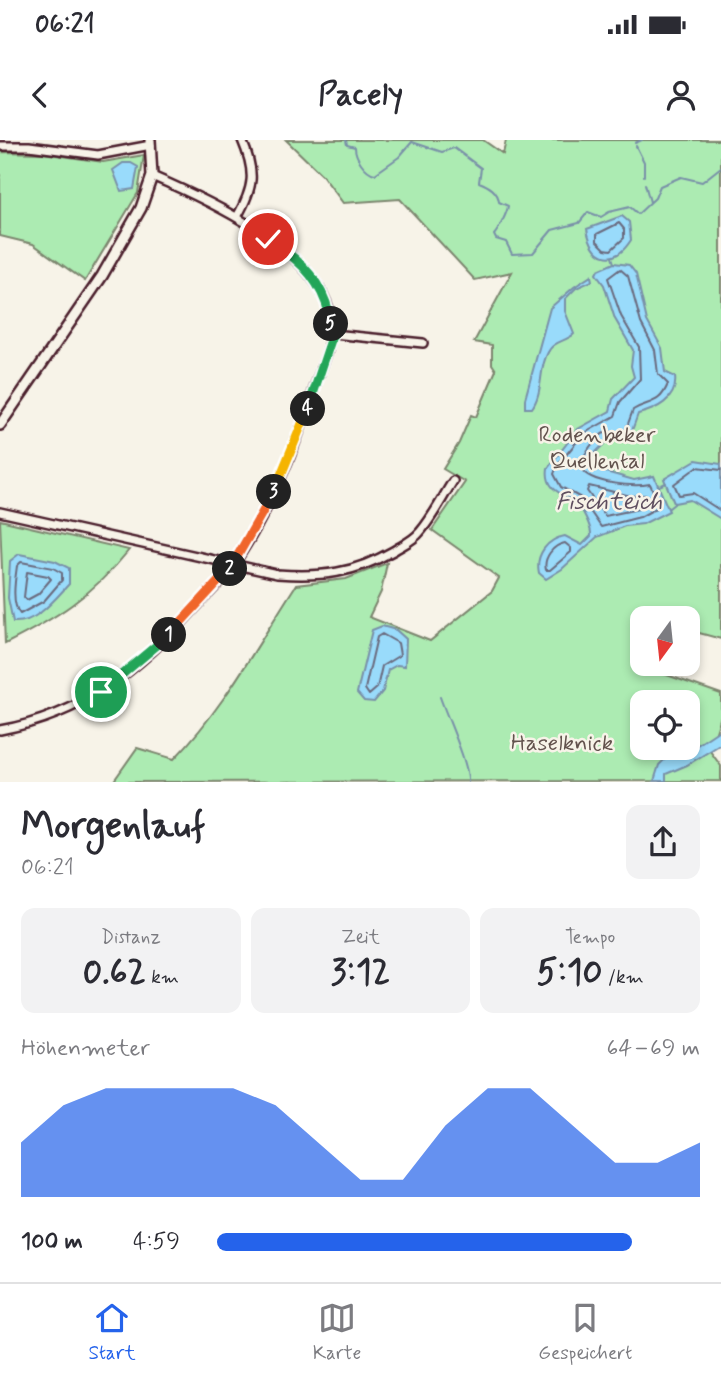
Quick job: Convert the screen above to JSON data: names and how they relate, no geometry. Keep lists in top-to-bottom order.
{
  "water": ["Fischteich"],
  "parks": ["Rodenbeker Quellental", "Haselknick"],
  "north": "bottom",
  "page": {
    "status": "06:21",
    "header": "Pacely",
    "pins": [
      "5",
      "4",
      "3",
      "2",
      "1"
    ],
    "heading": ["Morgenlauf", "06:21"],
    "stats": [
      ["Distanz", "0.62 km"],
      ["Zeit", "3:12"],
      ["Tempo", "5:10 /km"]
    ],
    "chart": ["Höhenmeter", "64–69 m"],
    "list": [
      {
        "name": "100 m",
        "note": "4:59"
      }
    ],
    "tabs": ["Start", "Karte", "Gespeichert"]
  }
}
